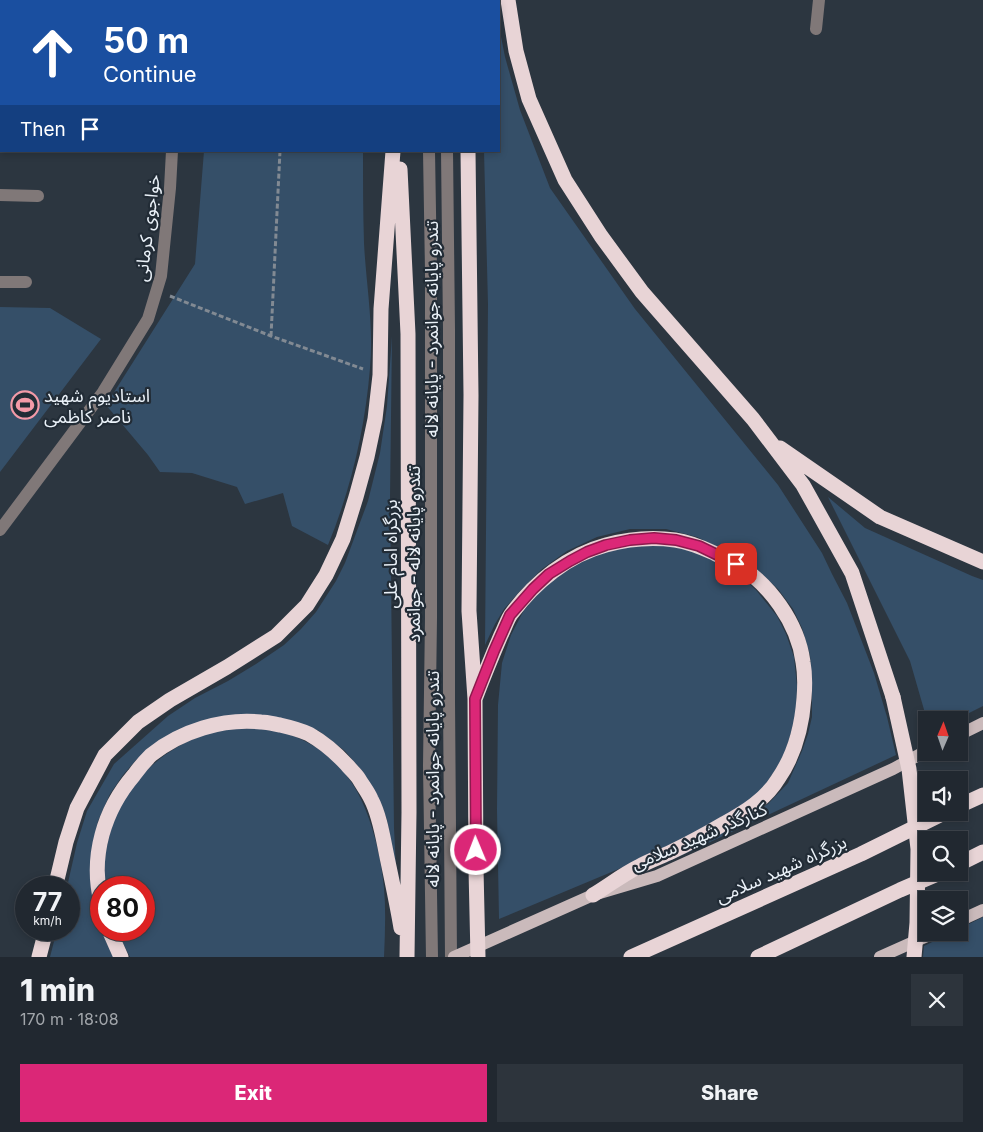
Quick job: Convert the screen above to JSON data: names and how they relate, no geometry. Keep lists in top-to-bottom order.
{
  "streets": {
    "highway": ["بزرگراه امام علی", "بزرگراه شهید سلامی"],
    "main road": ["کنارگذر شهید سلامی"],
    "street": ["خواجوی کرمانی", "تندرو پایانه جوانمرد - پایانه لاله", "تندرو پایانه لاله - جوانمرد"]
  },
  "crossings": [
    ["تندرو پایانه جوانمرد - پایانه لاله", "کنارگذر شهید سلامی"]
  ],
  "places": {
    "sports": ["استادیوم شهید ناصر کاظمی"]
  },
  "north": "top",
  "page": {
    "turn": ["50 m", "Continue"],
    "then": "Then",
    "speed": "77 km/h",
    "limit": "80",
    "heading": ["1 min", "170 m · 18:08"],
    "buttons": ["Exit", "Share"]
  }
}
